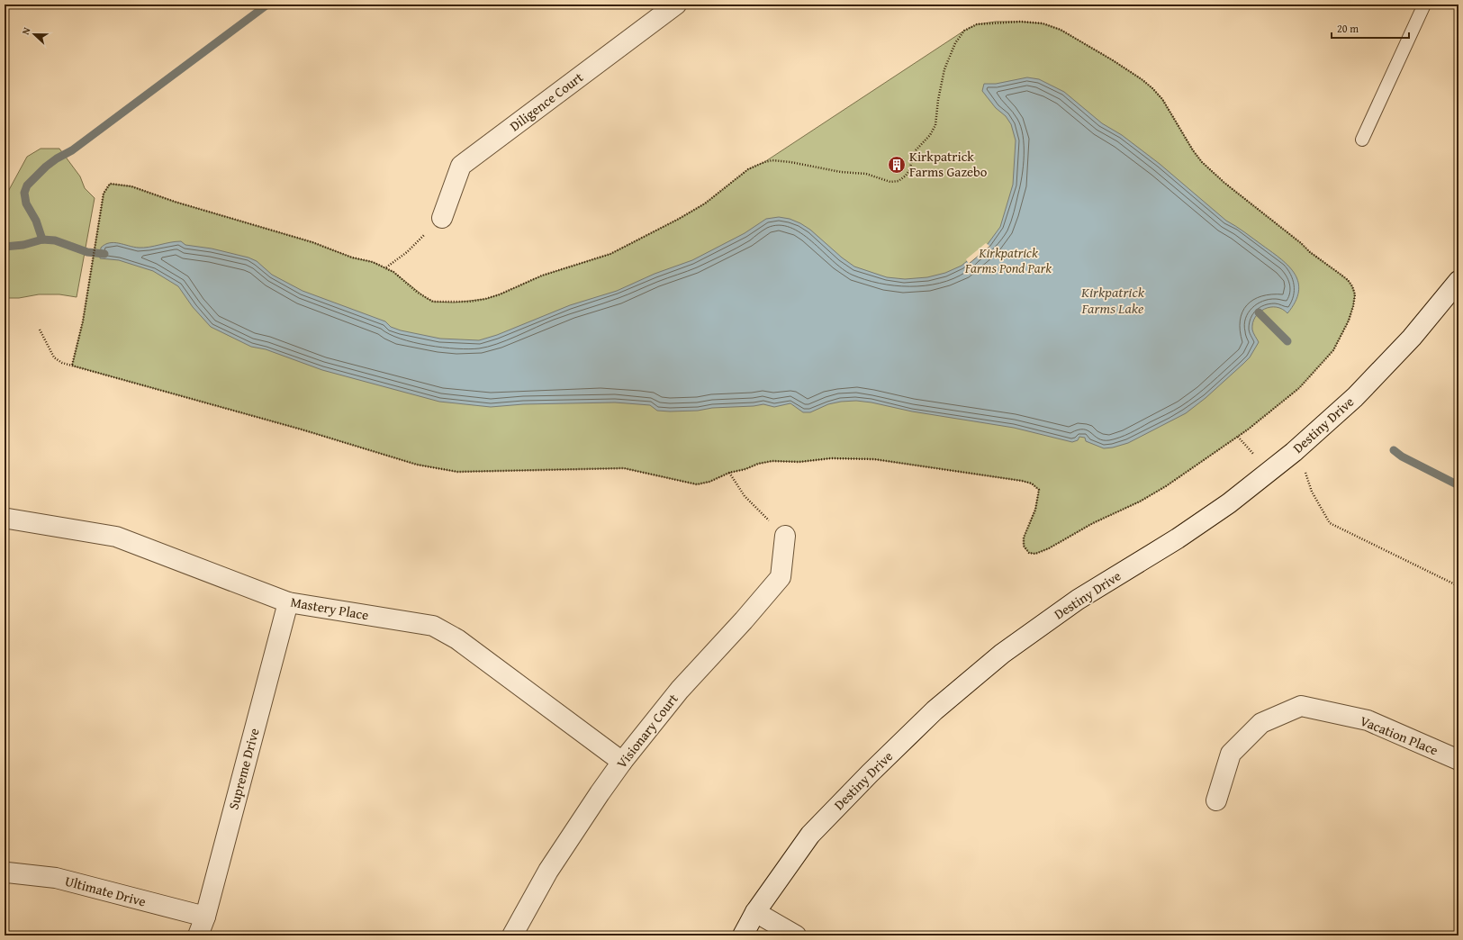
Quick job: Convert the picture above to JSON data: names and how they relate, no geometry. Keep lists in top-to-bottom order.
{
  "streets": {
    "street": [
      "Diligence Court",
      "Destiny Drive",
      "Mastery Place",
      "Visionary Court",
      "Vacation Place",
      "Supreme Drive",
      "Ultimate Drive"
    ]
  },
  "crossings": [
    ["Mastery Place", "Visionary Court"],
    ["Mastery Place", "Supreme Drive"],
    ["Supreme Drive", "Ultimate Drive"]
  ],
  "water": ["Kirkpatrick Farms Lake"],
  "parks": ["Kirkpatrick Farms Pond Park"],
  "places": {
    "building": ["Kirkpatrick Farms Gazebo"]
  },
  "scale_bar": "20 m",
  "north": "left"
}
